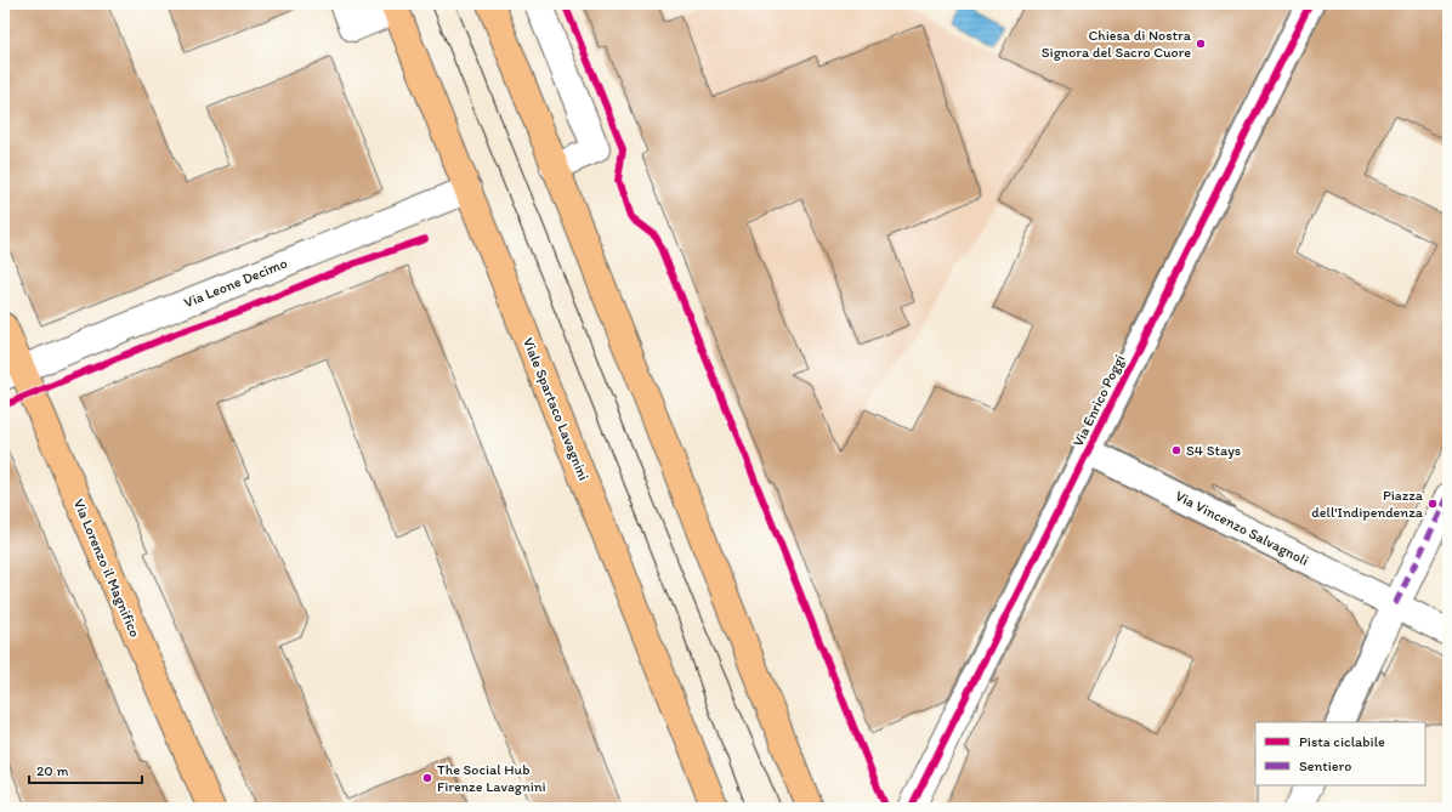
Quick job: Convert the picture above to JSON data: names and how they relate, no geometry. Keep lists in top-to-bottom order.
{
  "streets": {
    "main road": ["Viale Spartaco Lavagnini", "Via Lorenzo il Magnifico"],
    "street": ["Via Leone Decimo", "Via Enrico Poggi", "Via Vincenzo Salvagnoli"]
  },
  "crossings": [
    ["Via Leone Decimo", "Viale Spartaco Lavagnini"],
    ["Via Leone Decimo", "Via Lorenzo il Magnifico"],
    ["Via Enrico Poggi", "Via Vincenzo Salvagnoli"]
  ],
  "places": [
    "Chiesa di Nostra Signora del Sacro Cuore",
    "S4 Stays",
    "Piazza dell'Indipendenza",
    "The Social Hub Firenze Lavagnini"
  ],
  "legend": ["Pista ciclabile", "Sentiero"],
  "scale_bar": "20 m"
}
